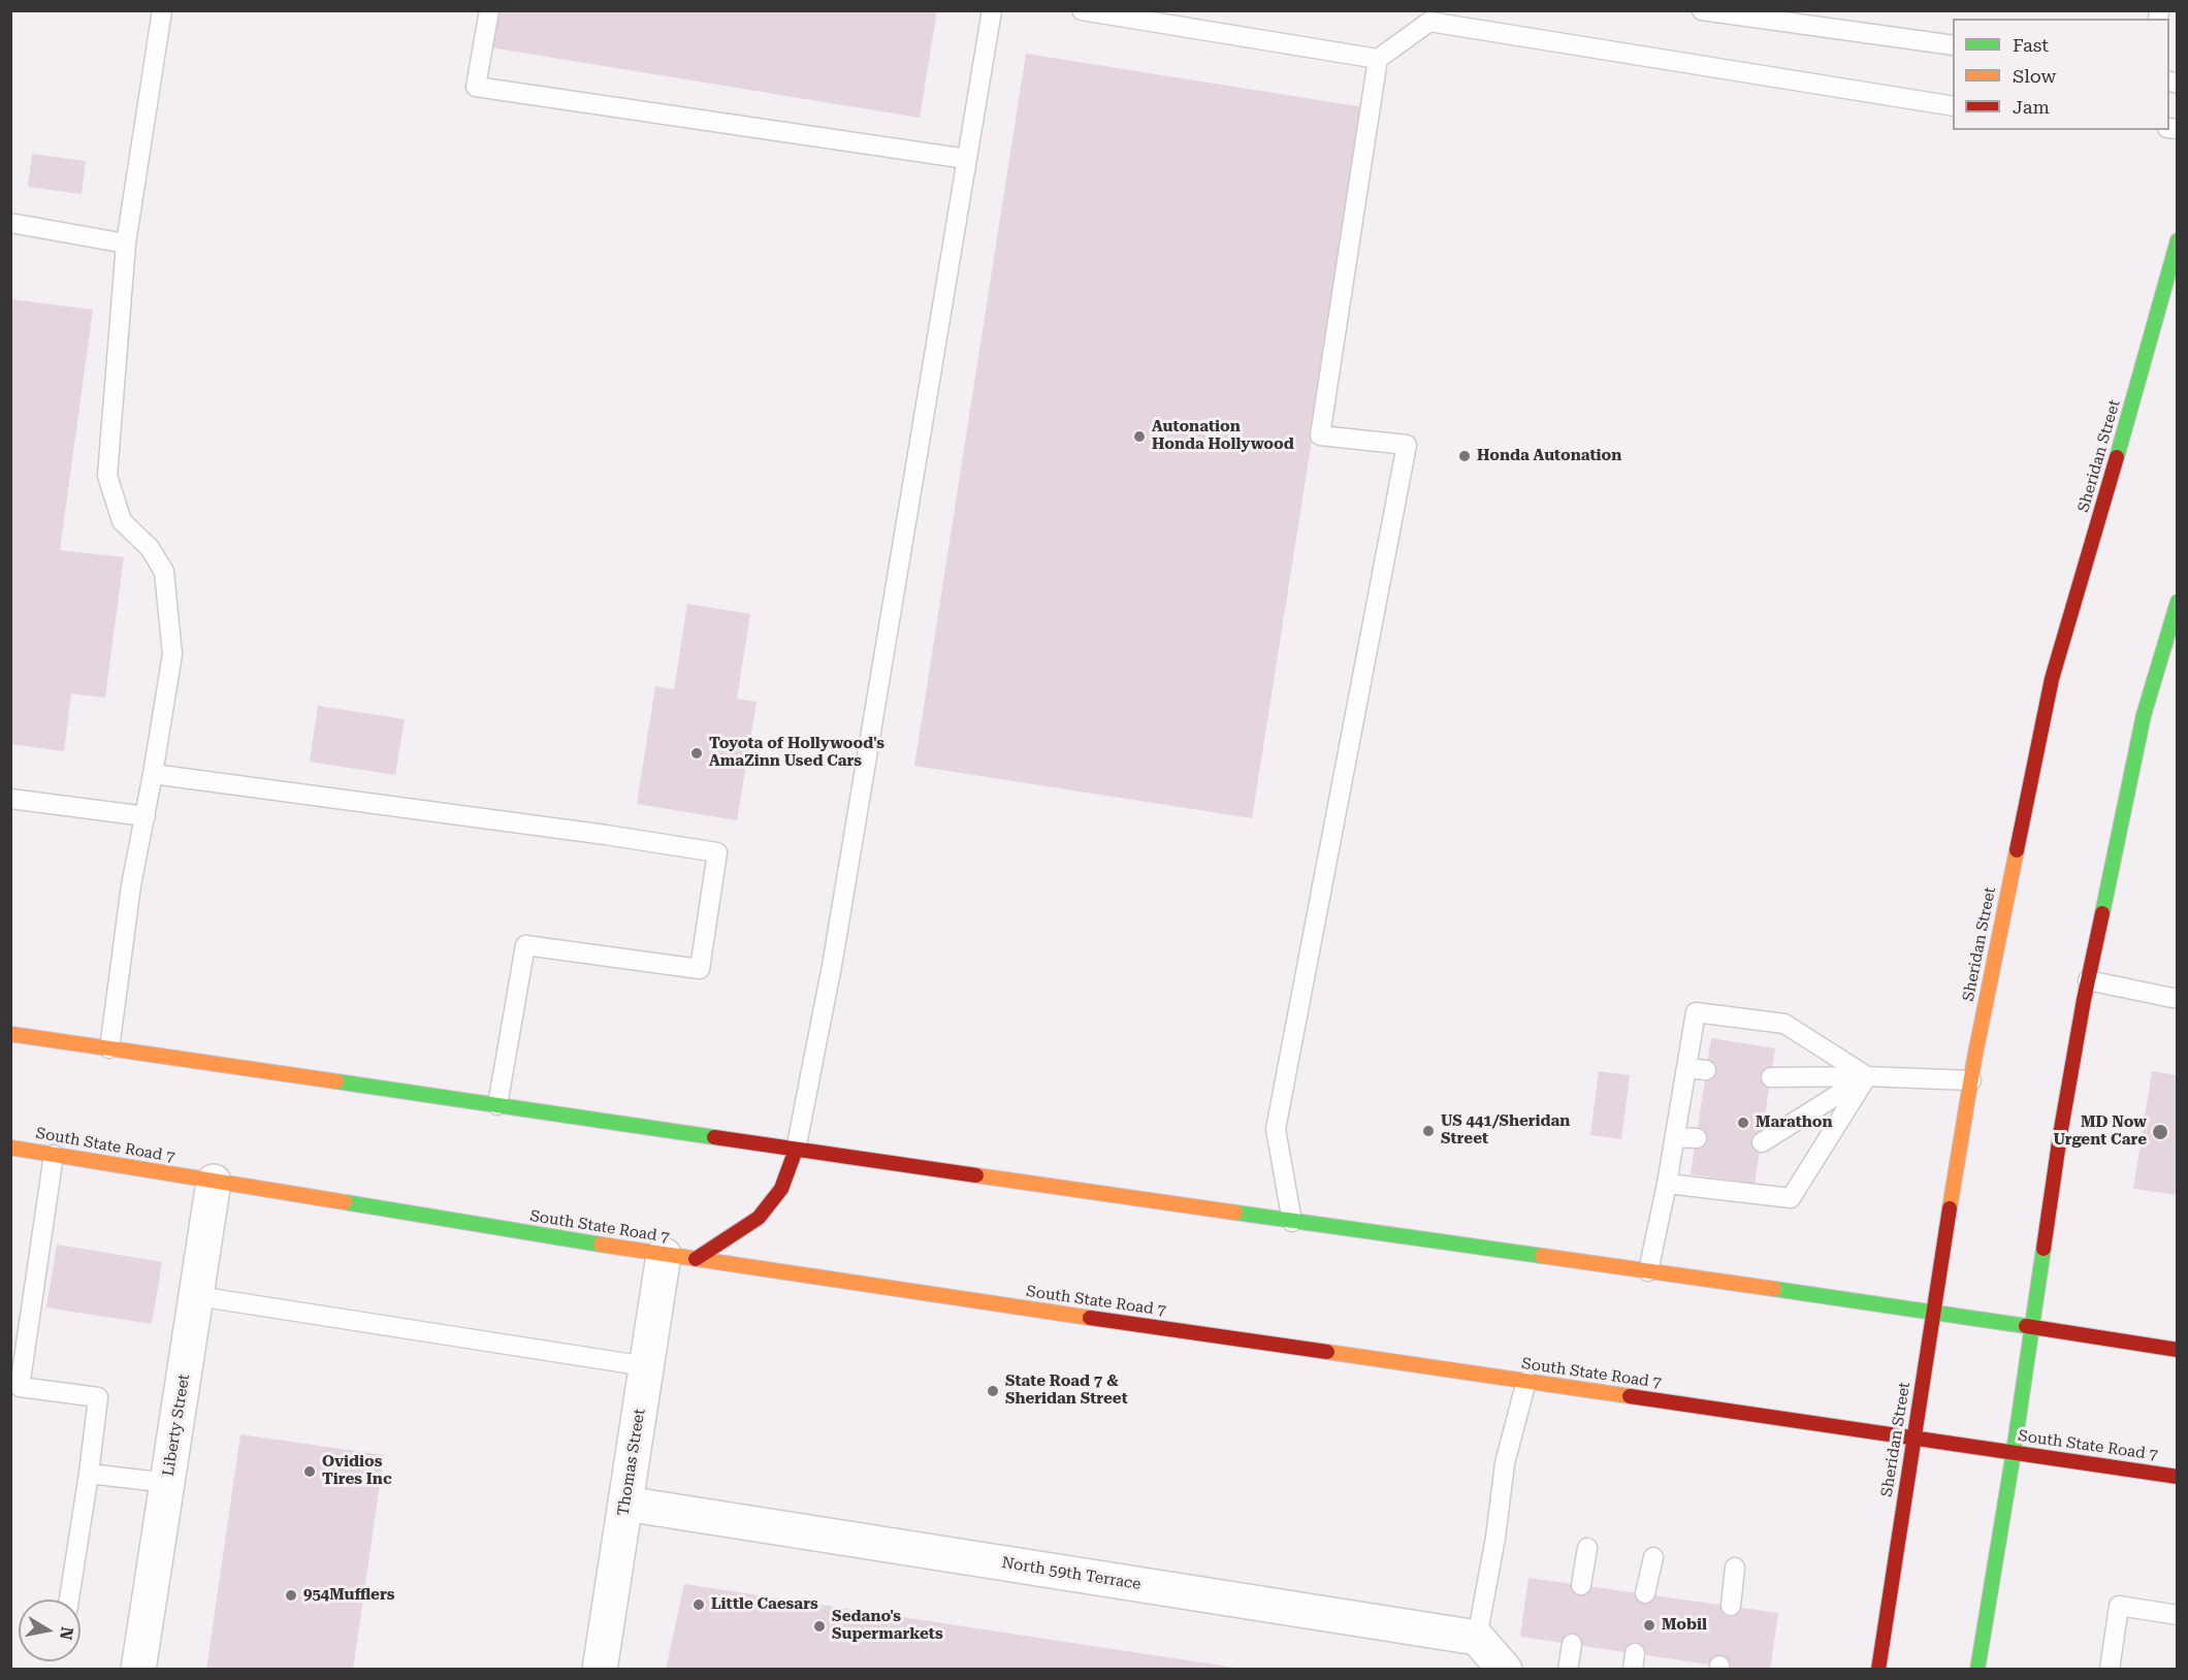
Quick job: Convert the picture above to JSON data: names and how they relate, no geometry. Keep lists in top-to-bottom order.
{
  "streets": {
    "main road": ["Sheridan Street", "South State Road 7"],
    "street": ["Liberty Street", "Thomas Street", "North 59th Terrace"]
  },
  "crossings": [
    ["Sheridan Street", "South State Road 7"],
    ["South State Road 7", "Liberty Street"],
    ["South State Road 7", "Thomas Street"],
    ["Thomas Street", "North 59th Terrace"]
  ],
  "places": [
    "Autonation Honda Hollywood",
    "Honda Autonation",
    "Toyota of Hollywood's AmaZinn Used Cars",
    "Marathon",
    "US 441/Sheridan Street",
    "MD Now Urgent Care",
    "State Road 7 & Sheridan Street",
    "Ovidios Tires Inc",
    "954Mufflers",
    "Little Caesars",
    "Mobil",
    "Sedano's Supermarkets"
  ],
  "legend": ["Fast", "Slow", "Jam"],
  "north": "right"
}
